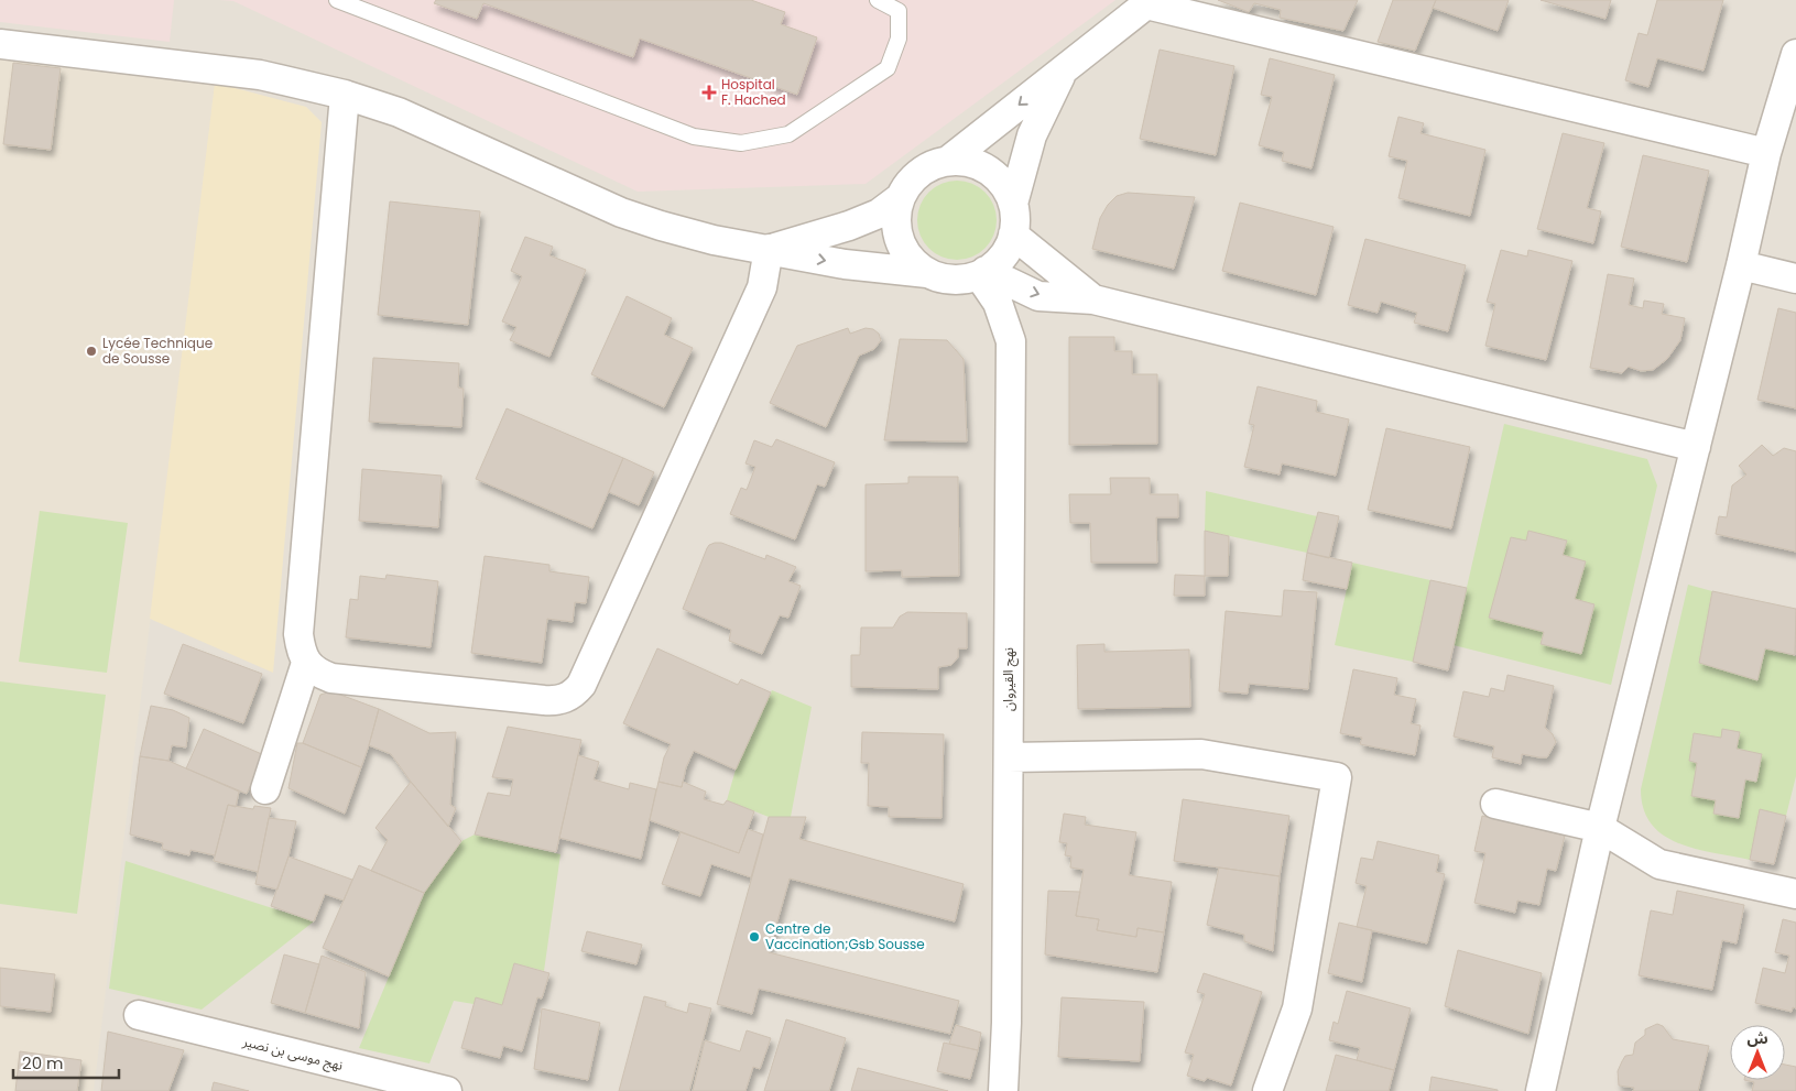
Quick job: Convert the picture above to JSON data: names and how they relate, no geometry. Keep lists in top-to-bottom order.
{
  "streets": {
    "street": ["نهج القيروان", "نهج موسى بن نصير"]
  },
  "places": {
    "health": ["Hospital F. Hached"],
    "other": ["Lycée Technique de Sousse", "Centre de Vaccination;Gsb Sousse"]
  },
  "scale_bar": "20 m",
  "north": "top"
}
